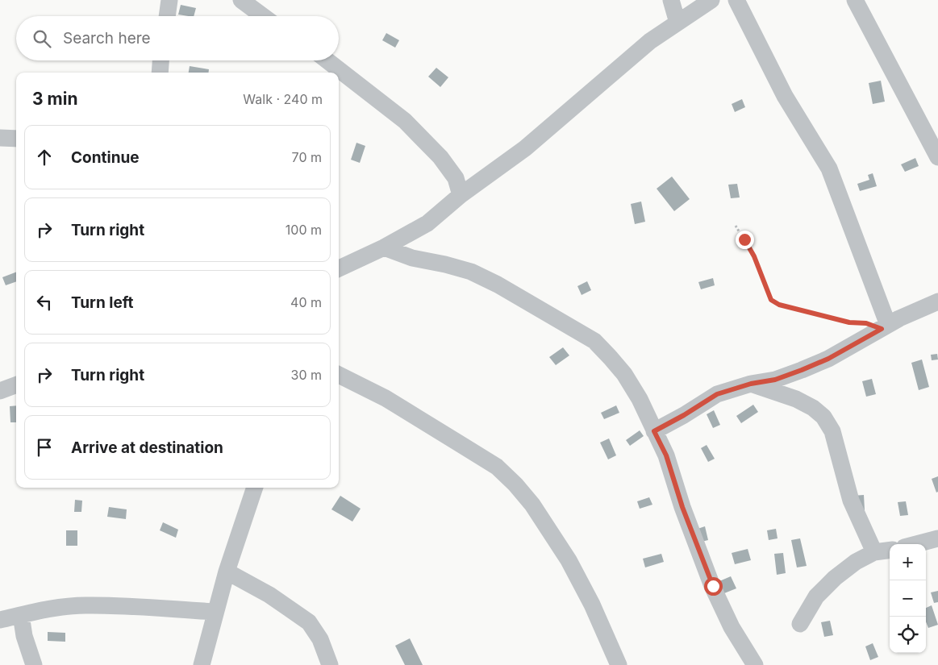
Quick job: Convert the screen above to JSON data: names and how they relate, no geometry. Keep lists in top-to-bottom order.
{
  "page": {
    "search": "Search here",
    "heading": ["3 min", "Walk · 240 m"],
    "list": [
      ["Continue", "70 m"],
      ["Turn right", "100 m"],
      ["Turn left", "40 m"],
      ["Turn right", "30 m"],
      "Arrive at destination"
    ],
    "map_buttons": ["+", "−"]
  }
}
